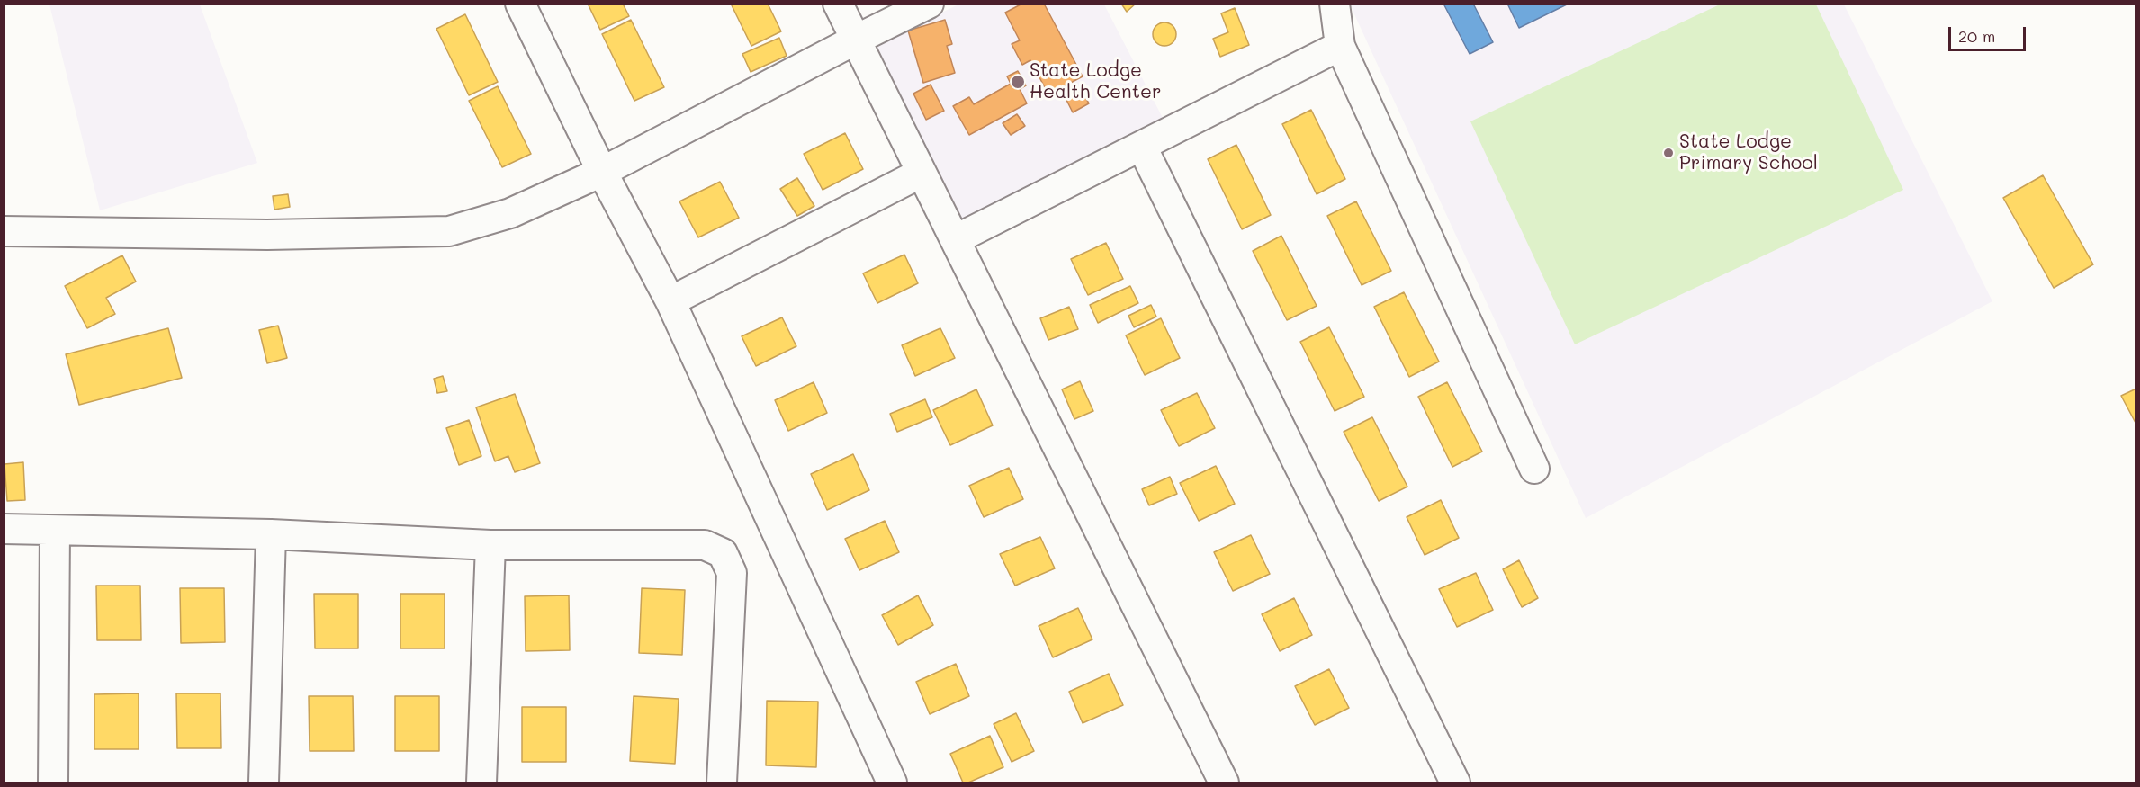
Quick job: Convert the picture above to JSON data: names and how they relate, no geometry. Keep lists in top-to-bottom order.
{
  "places": ["State Lodge Health Center", "State Lodge Primary School"],
  "scale_bar": "20 m"
}
